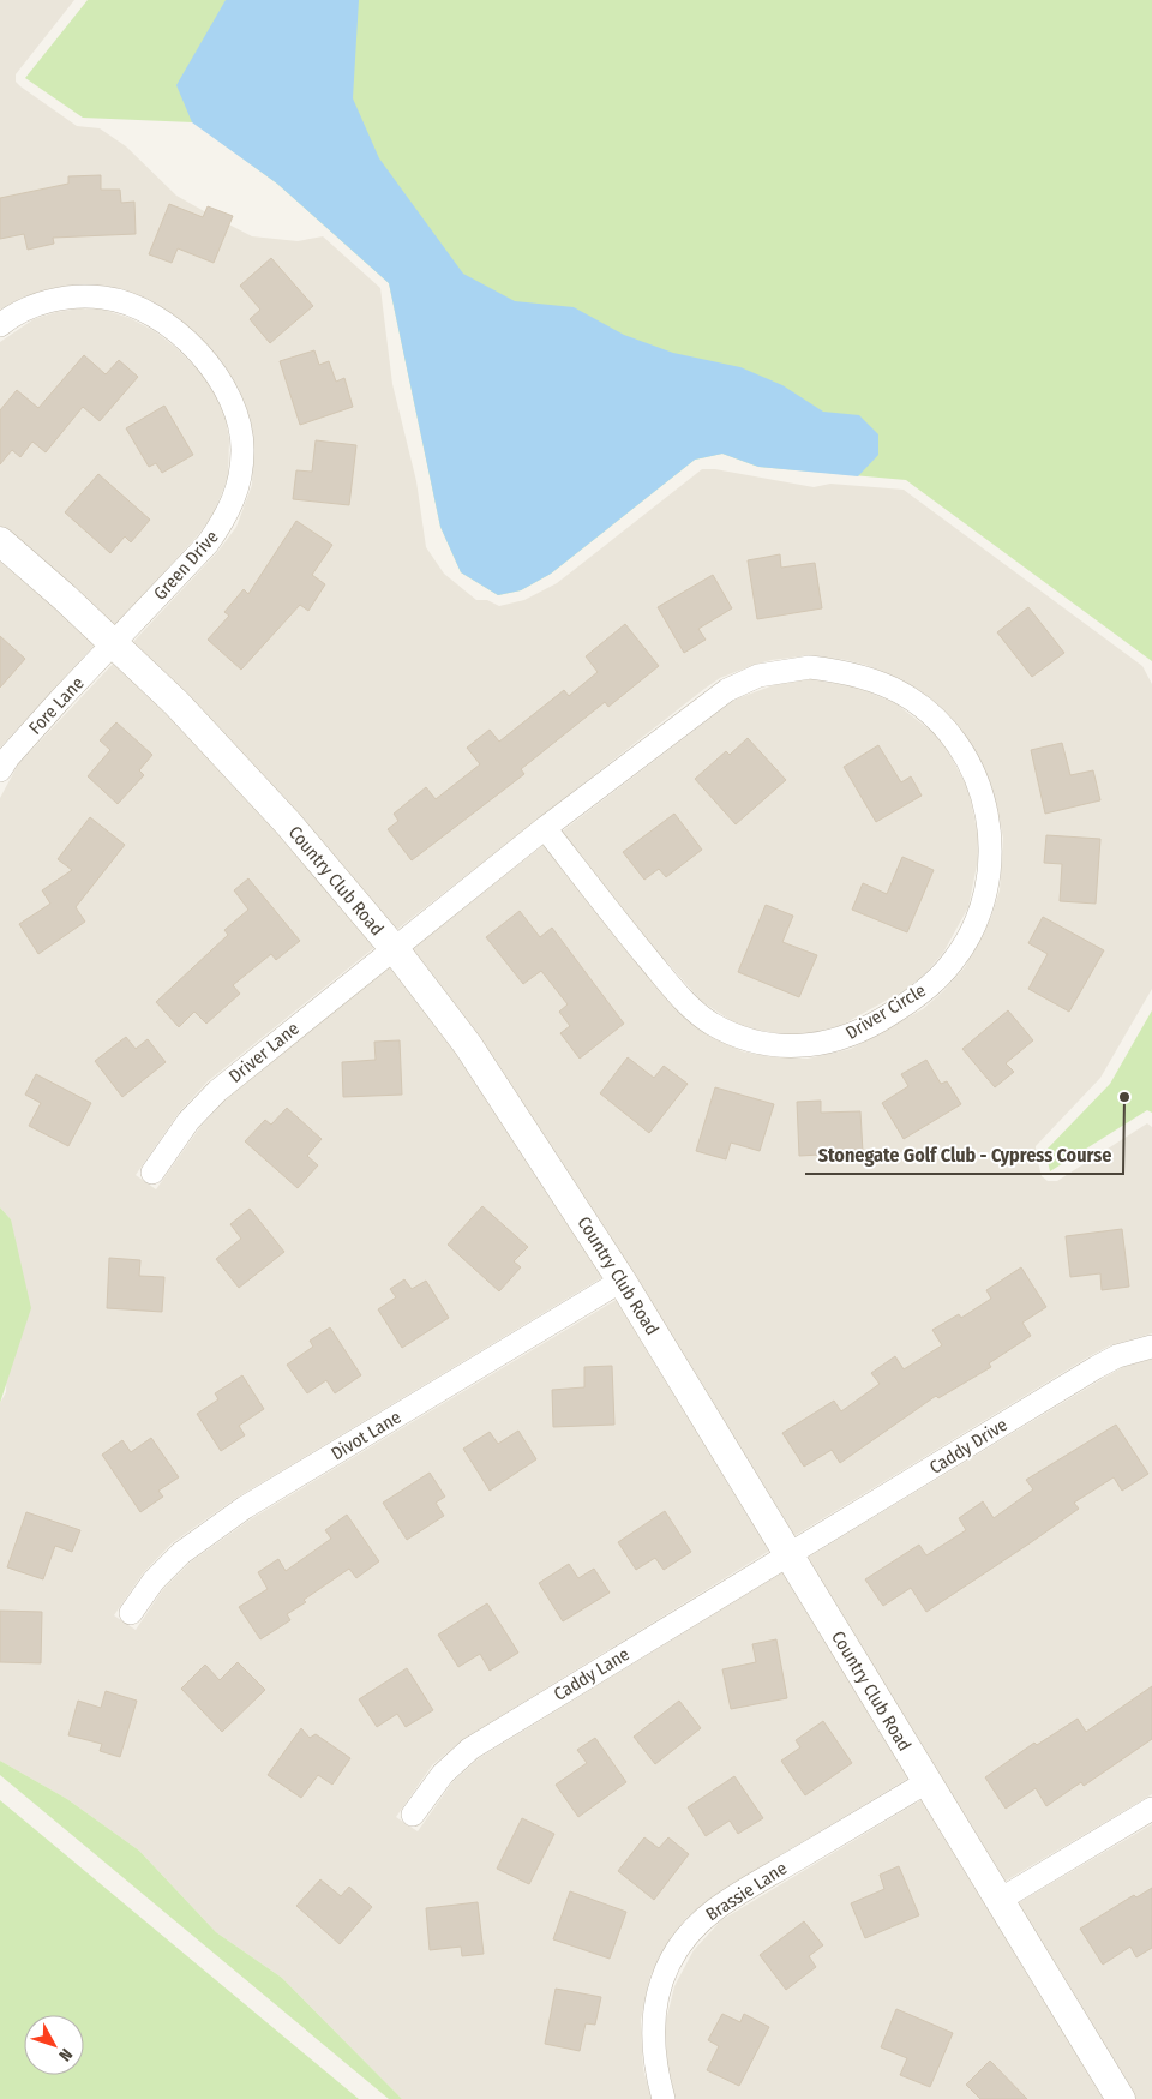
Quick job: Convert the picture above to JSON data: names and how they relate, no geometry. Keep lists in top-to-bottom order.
{
  "streets": {
    "street": [
      "Green Drive",
      "Fore Lane",
      "Country Club Road",
      "Driver Circle",
      "Driver Lane",
      "Divot Lane",
      "Caddy Drive",
      "Caddy Lane",
      "Brassie Lane"
    ]
  },
  "crossings": [
    ["Green Drive", "Fore Lane"],
    ["Green Drive", "Country Club Road"],
    ["Fore Lane", "Country Club Road"],
    ["Country Club Road", "Driver Circle"],
    ["Country Club Road", "Driver Lane"],
    ["Country Club Road", "Divot Lane"],
    ["Country Club Road", "Caddy Drive"],
    ["Country Club Road", "Caddy Lane"],
    ["Country Club Road", "Brassie Lane"],
    ["Driver Circle", "Driver Lane"],
    ["Caddy Drive", "Caddy Lane"]
  ],
  "places": ["Stonegate Golf Club - Cypress Course"],
  "north": "bottom right"
}
